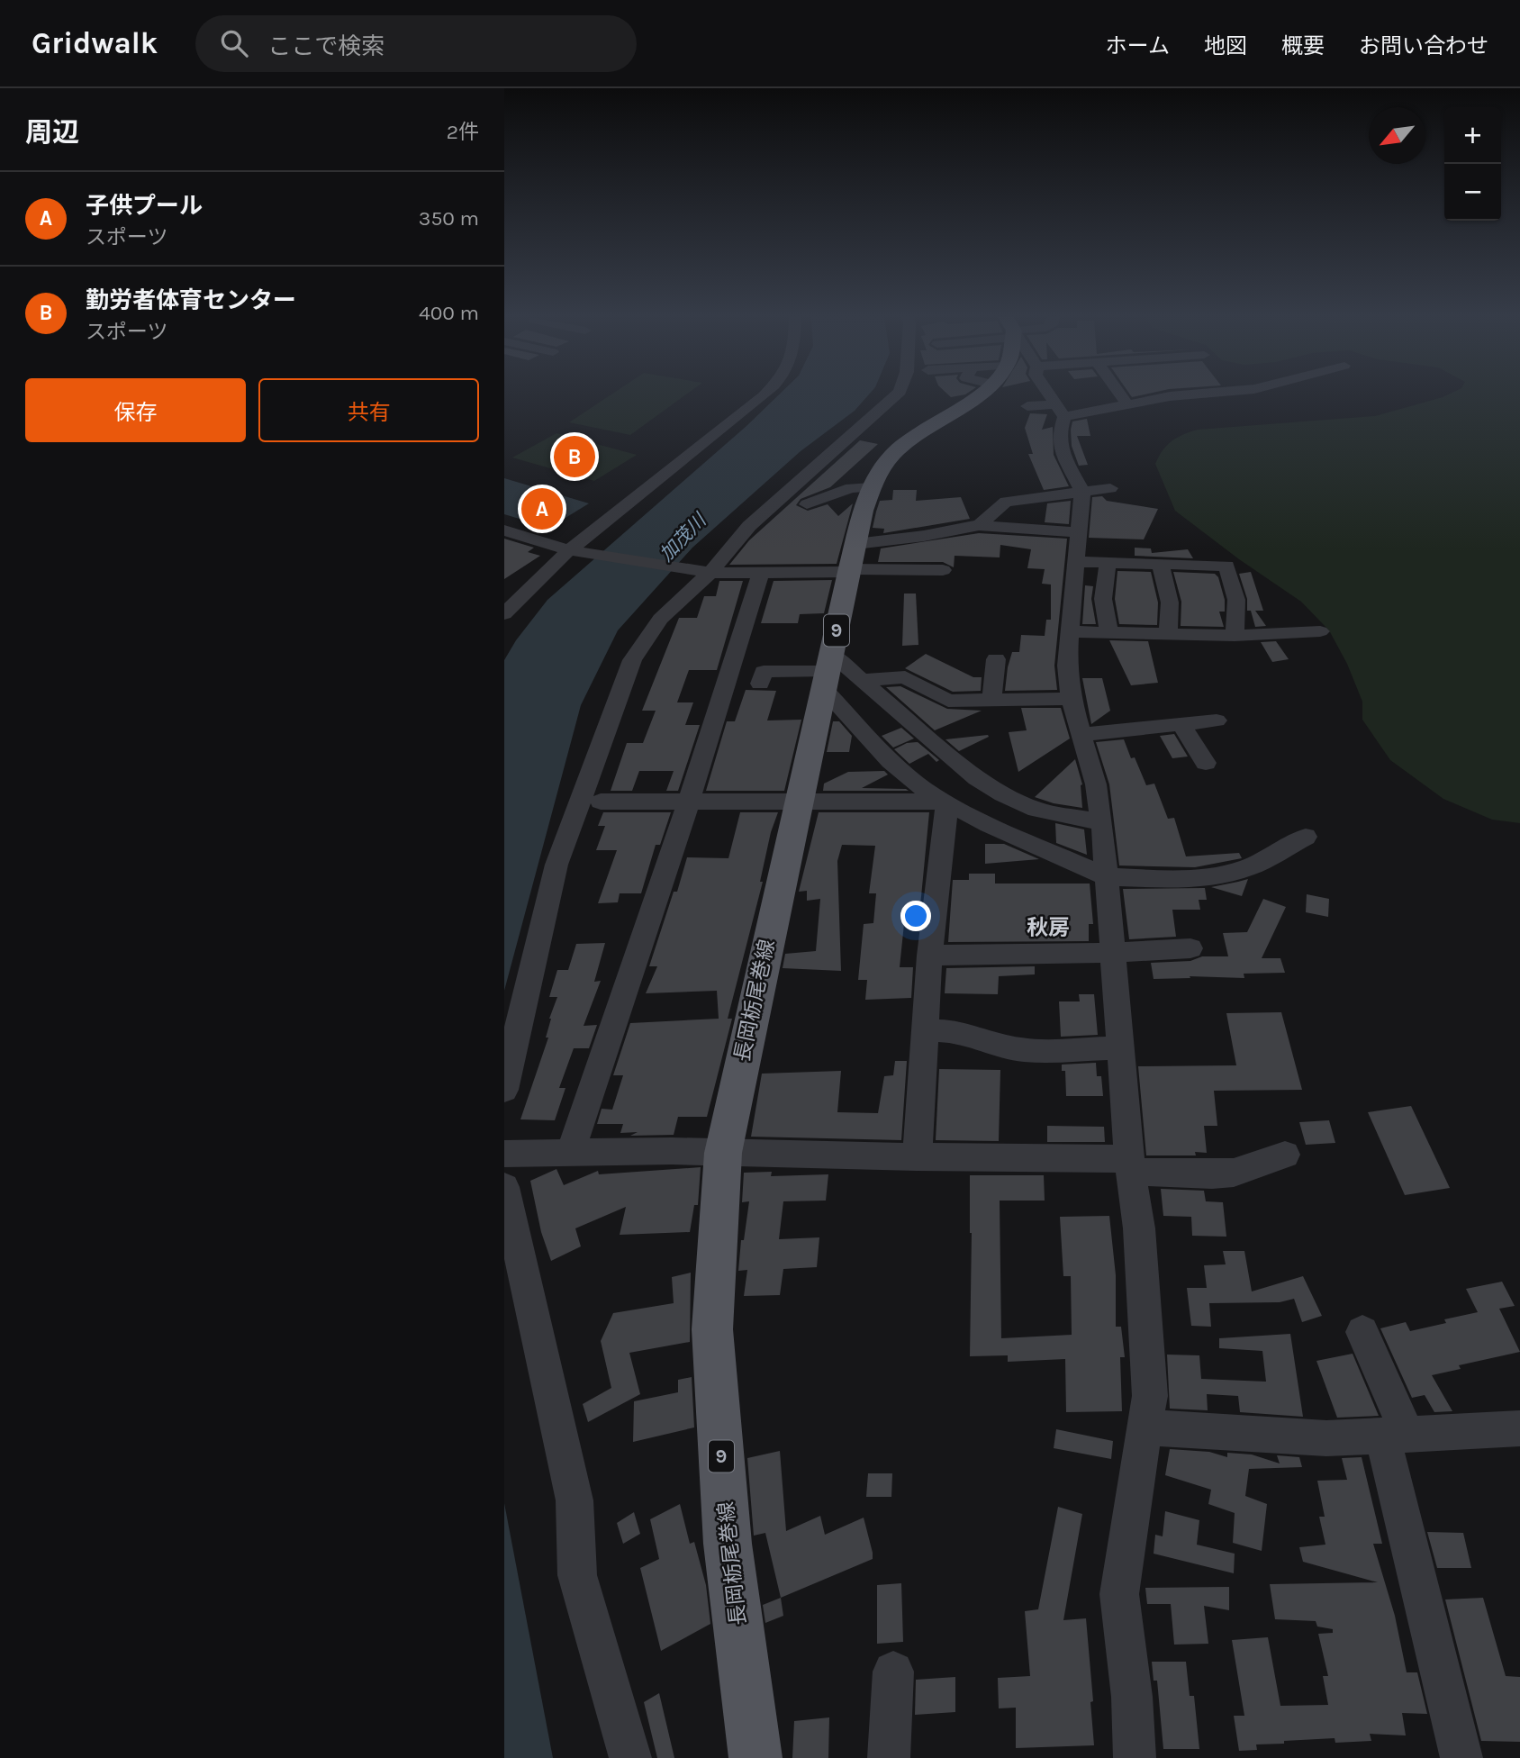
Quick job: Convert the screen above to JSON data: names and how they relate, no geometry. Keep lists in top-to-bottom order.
{
  "streets": {
    "main road": ["9", "長岡栃尾巻線"]
  },
  "districts": ["秋房"],
  "water": ["加茂川"],
  "north": "bottom left",
  "page": {
    "header": "Gridwalk",
    "search": "ここで検索",
    "nav": [
      "ホーム",
      "地図",
      "概要",
      "お問い合わせ"
    ],
    "heading": ["周辺", "2件"],
    "map_buttons": ["+", "−"],
    "list": [
      {
        "mark": "A",
        "name": "子供プール",
        "note": "スポーツ",
        "value": "350 m"
      },
      {
        "mark": "B",
        "name": "勤労者体育センター",
        "note": "スポーツ",
        "value": "400 m"
      }
    ],
    "buttons": ["保存", "共有"],
    "pins": ["B", "A"]
  }
}
